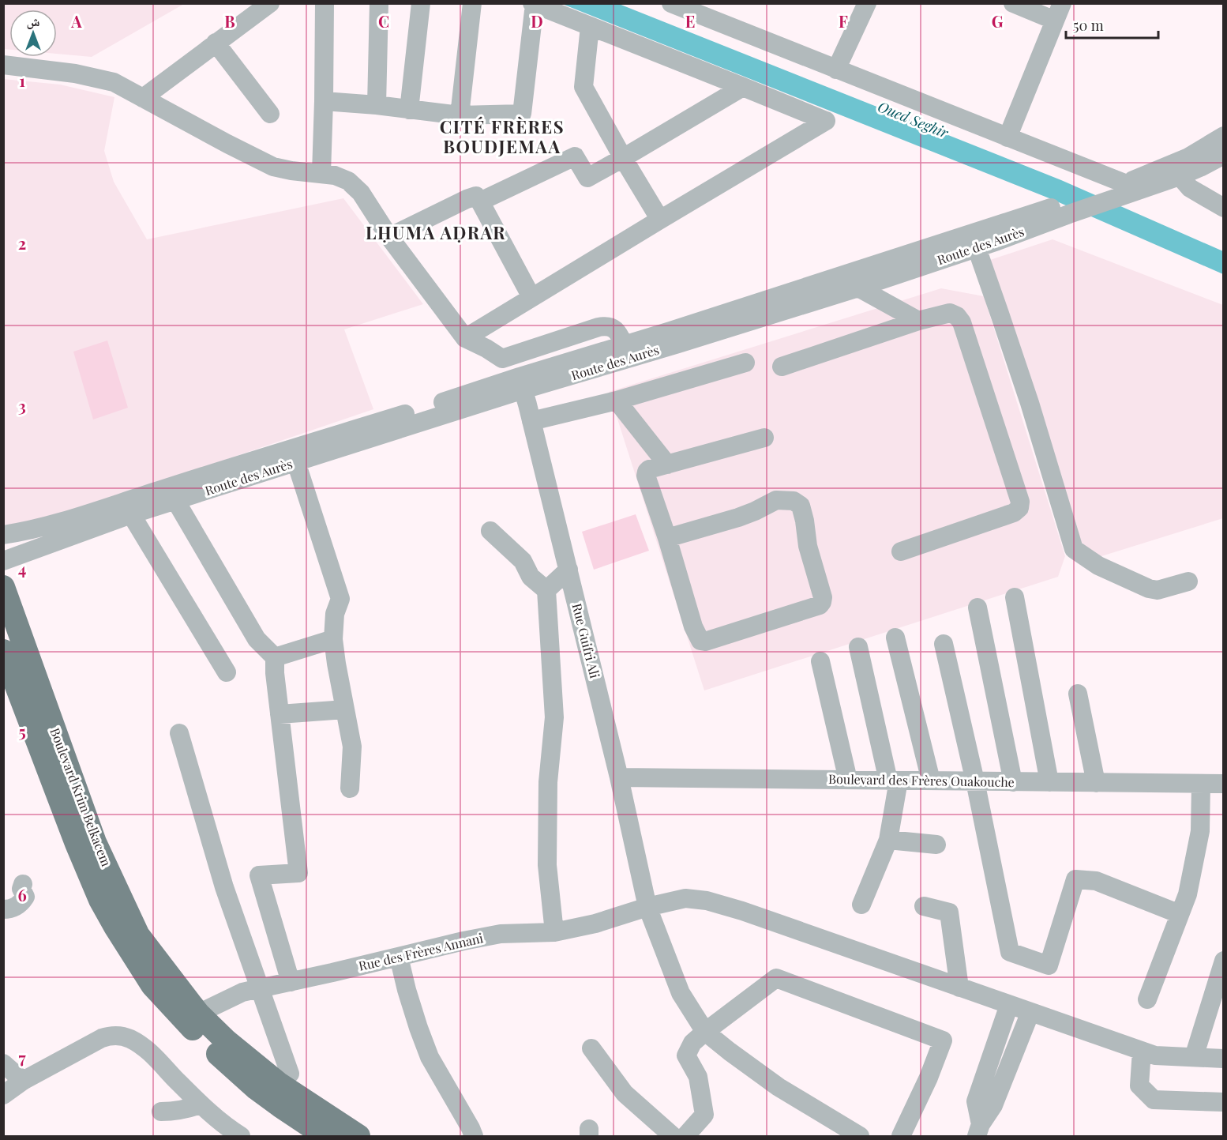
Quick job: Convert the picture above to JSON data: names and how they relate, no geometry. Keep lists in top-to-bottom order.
{
  "streets": {
    "main road": ["Boulevard Krim Belkacem"],
    "street": [
      "Route des Aurès",
      "Rue Guifri Ali",
      "Boulevard des Frères Ouakouche",
      "Rue des Frères Annani"
    ]
  },
  "crossings": [
    ["Route des Aurès", "Rue Guifri Ali"],
    ["Rue Guifri Ali", "Boulevard des Frères Ouakouche"],
    ["Rue Guifri Ali", "Rue des Frères Annani"],
    ["Boulevard Krim Belkacem", "Rue des Frères Annani"]
  ],
  "districts": ["CITÉ FRÈRES BOUDJEMAA", "LḤUMA AḌRAR"],
  "water": ["Oued Seghir"],
  "scale_bar": "50 m",
  "north": "top",
  "grid": {
    "columns": [
      "A",
      "B",
      "C",
      "D",
      "E",
      "F",
      "G"
    ],
    "rows": [
      "1",
      "2",
      "3",
      "4",
      "5",
      "6",
      "7"
    ]
  }
}
